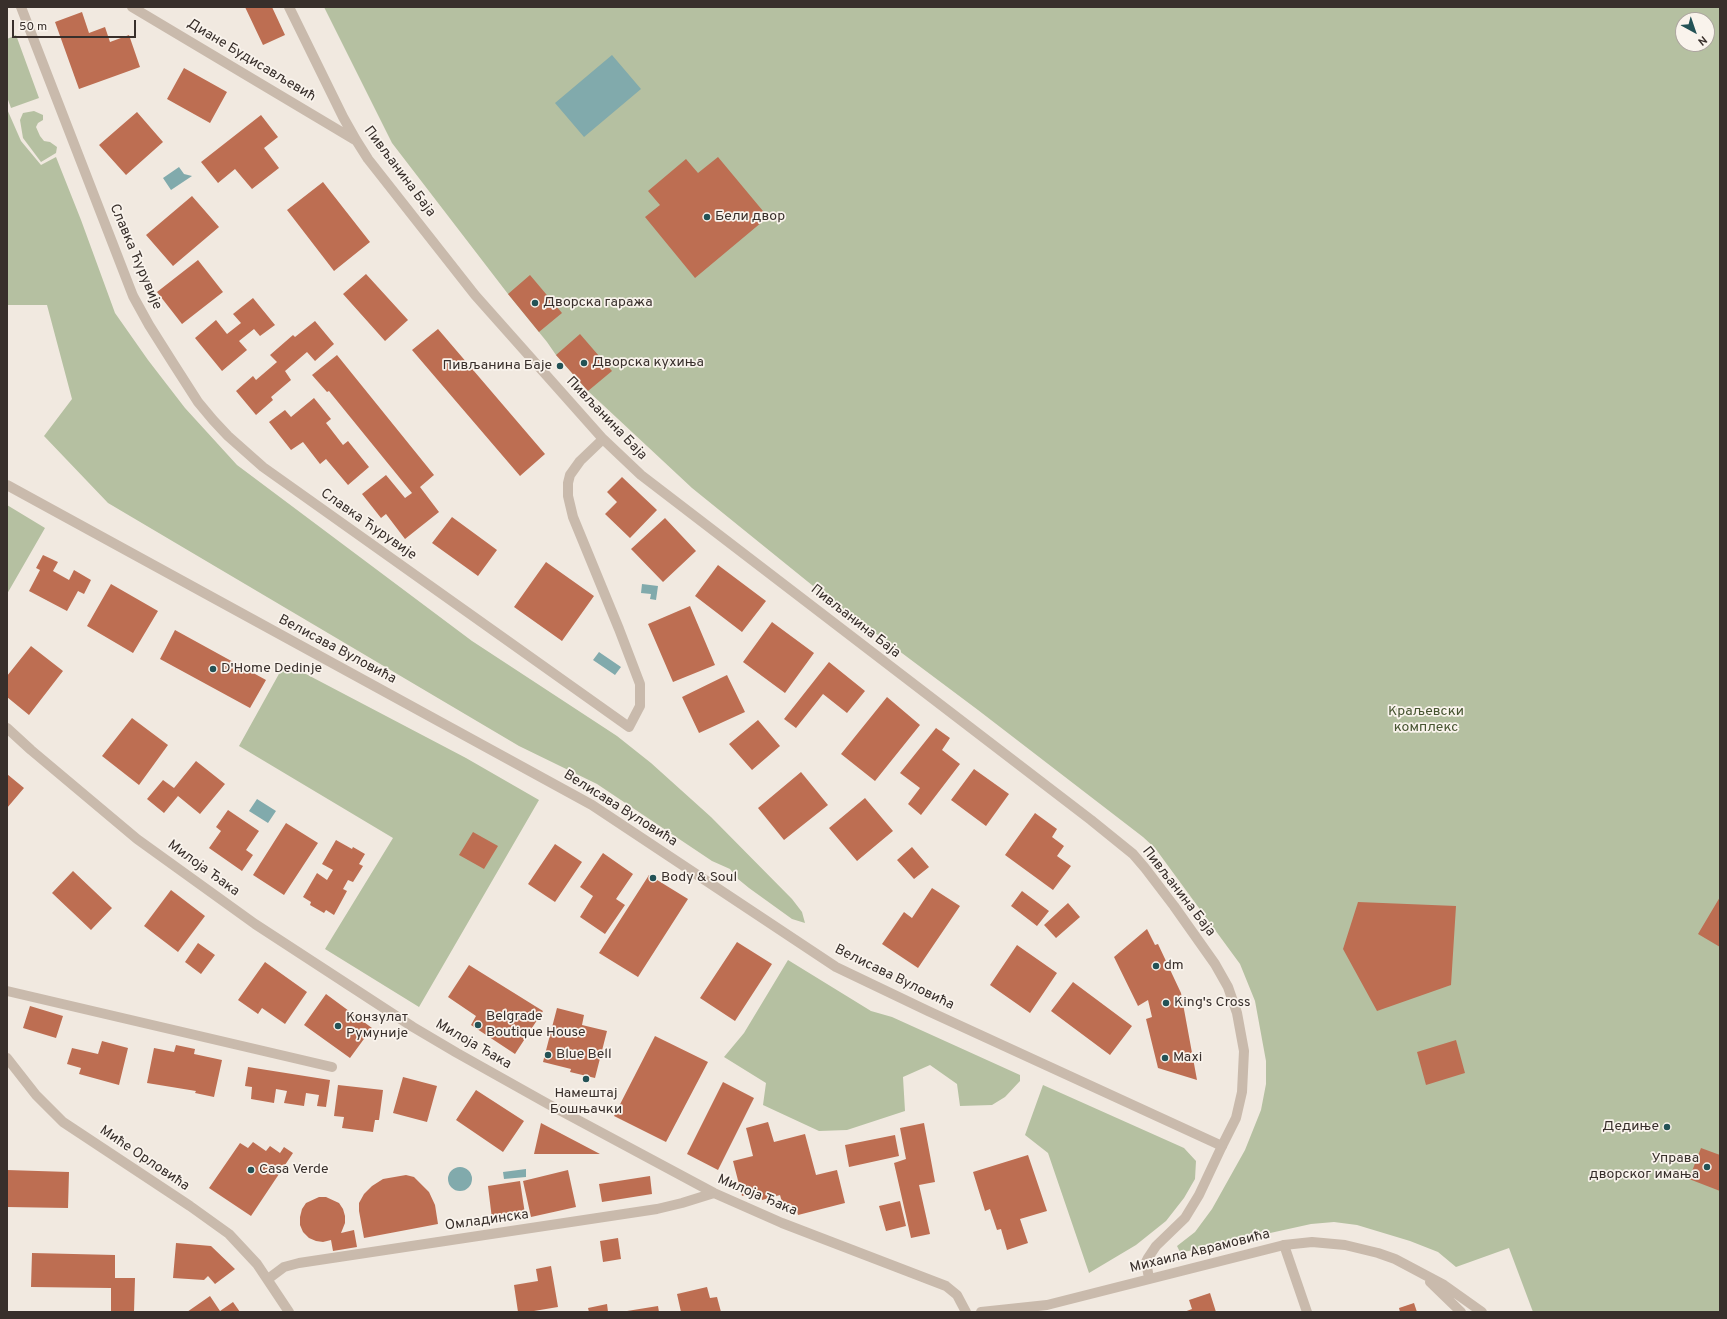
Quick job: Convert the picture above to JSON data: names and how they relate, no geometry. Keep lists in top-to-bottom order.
{
  "streets": {
    "street": [
      "Диане Будисављевић",
      "Пивљанина Баја",
      "Славка Ћурувије",
      "Велисава Вуловића",
      "Милоја Ђака",
      "Миће Орловића",
      "Омладинска",
      "Михаила Аврамовића"
    ]
  },
  "crossings": [
    ["Диане Будисављевић", "Пивљанина Баја"],
    ["Пивљанина Баја", "Славка Ћурувије"],
    ["Пивљанина Баја", "Велисава Вуловића"],
    ["Пивљанина Баја", "Михаила Аврамовића"],
    ["Милоја Ђака", "Омладинска"],
    ["Миће Орловића", "Омладинска"]
  ],
  "parks": ["Краљевски комплекс"],
  "places": [
    "Бели двор",
    "Дворска гаража",
    "Дворска кухиња",
    "Пивљанина Баје",
    "D'Home Dedinje",
    "Body & Soul",
    "dm",
    "King's Cross",
    "Belgrade Boutique House",
    "Конзулат Румуније",
    "Blue Bell",
    "Maxi",
    "Намештај Бошњачки",
    "Дедиње",
    "Управа дворског имања",
    "Casa Verde"
  ],
  "scale_bar": "50 m",
  "north": "bottom right"
}
